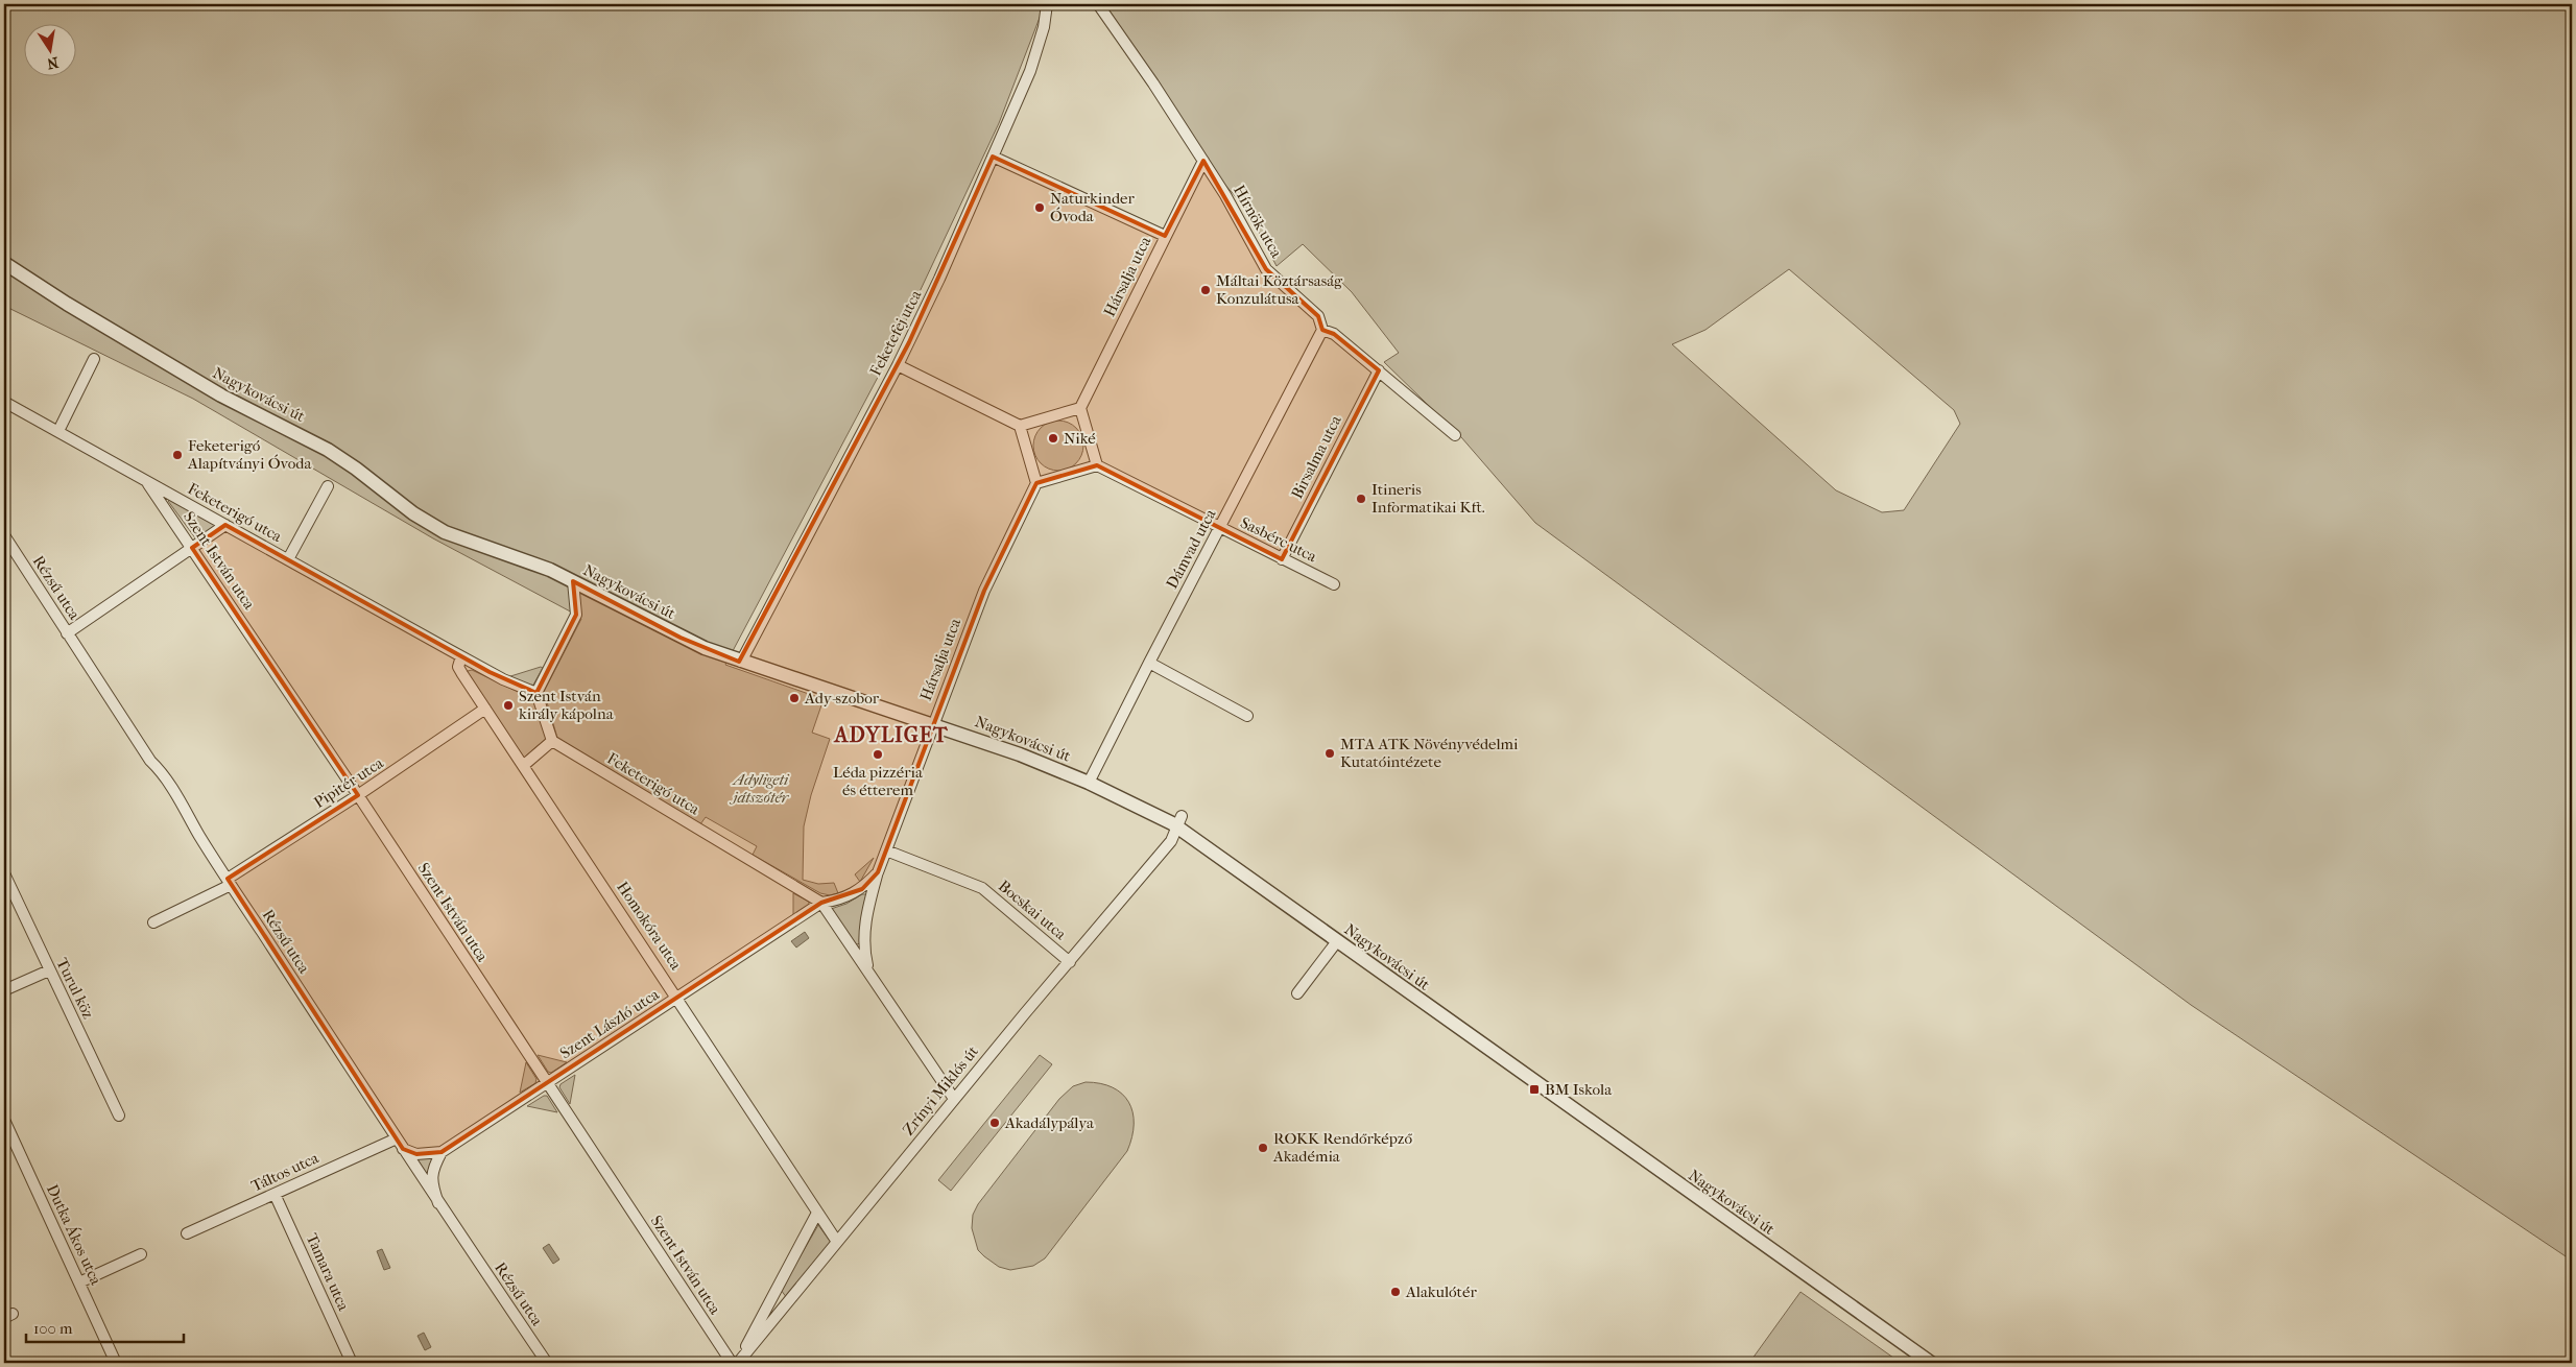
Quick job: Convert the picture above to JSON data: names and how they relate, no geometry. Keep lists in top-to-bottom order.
{
  "streets": {
    "street": [
      "Hírnök utca",
      "Hársalja utca",
      "Feketefej utca",
      "Nagykovácsi út",
      "Birsalma utca",
      "Feketerigó utca",
      "Sasbérc utca",
      "Dámvad utca",
      "Szent István utca",
      "Rézsű utca",
      "Pipitér utca",
      "Bocskai utca",
      "Homokóra utca",
      "Turul köz",
      "Szent László utca",
      "Zrínyi Miklós út",
      "Táltos utca",
      "Dutka Ákos utca",
      "Tamara utca"
    ]
  },
  "crossings": [
    ["Hírnök utca", "Hársalja utca"],
    ["Hírnök utca", "Birsalma utca"],
    ["Hírnök utca", "Dámvad utca"],
    ["Hársalja utca", "Nagykovácsi út"],
    ["Hársalja utca", "Feketerigó utca"],
    ["Hársalja utca", "Bocskai utca"],
    ["Feketefej utca", "Nagykovácsi út"],
    ["Nagykovácsi út", "Dámvad utca"],
    ["Nagykovácsi út", "Zrínyi Miklós út"],
    ["Birsalma utca", "Sasbérc utca"],
    ["Feketerigó utca", "Szent István utca"],
    ["Feketerigó utca", "Homokóra utca"],
    ["Feketerigó utca", "Szent László utca"],
    ["Feketerigó utca", "Zrínyi Miklós út"],
    ["Sasbérc utca", "Dámvad utca"],
    ["Szent István utca", "Pipitér utca"],
    ["Szent István utca", "Szent László utca"],
    ["Rézsű utca", "Pipitér utca"],
    ["Rézsű utca", "Szent László utca"],
    ["Rézsű utca", "Táltos utca"],
    ["Pipitér utca", "Homokóra utca"],
    ["Bocskai utca", "Zrínyi Miklós út"],
    ["Homokóra utca", "Szent László utca"],
    ["Homokóra utca", "Zrínyi Miklós út"],
    ["Táltos utca", "Tamara utca"]
  ],
  "districts": ["ADYLIGET"],
  "parks": ["Adyligeti játszótér"],
  "places": {
    "other": [
      "Naturkinder Óvoda",
      "Máltai Köztársaság Konzulátusa",
      "Niké",
      "Feketerigó Alapítványi Óvoda",
      "Itineris Informatikai Kft.",
      "Ady-szobor",
      "Szent István király kápolna",
      "MTA ATK Növényvédelmi Kutatóintézete",
      "Léda pizzéria és étterem",
      "Akadálypálya",
      "ROKK Rendőrképző Akadémia",
      "Alakulótér"
    ],
    "transit": ["BM Iskola"]
  },
  "scale_bar": "100 m",
  "north": "bottom"
}
